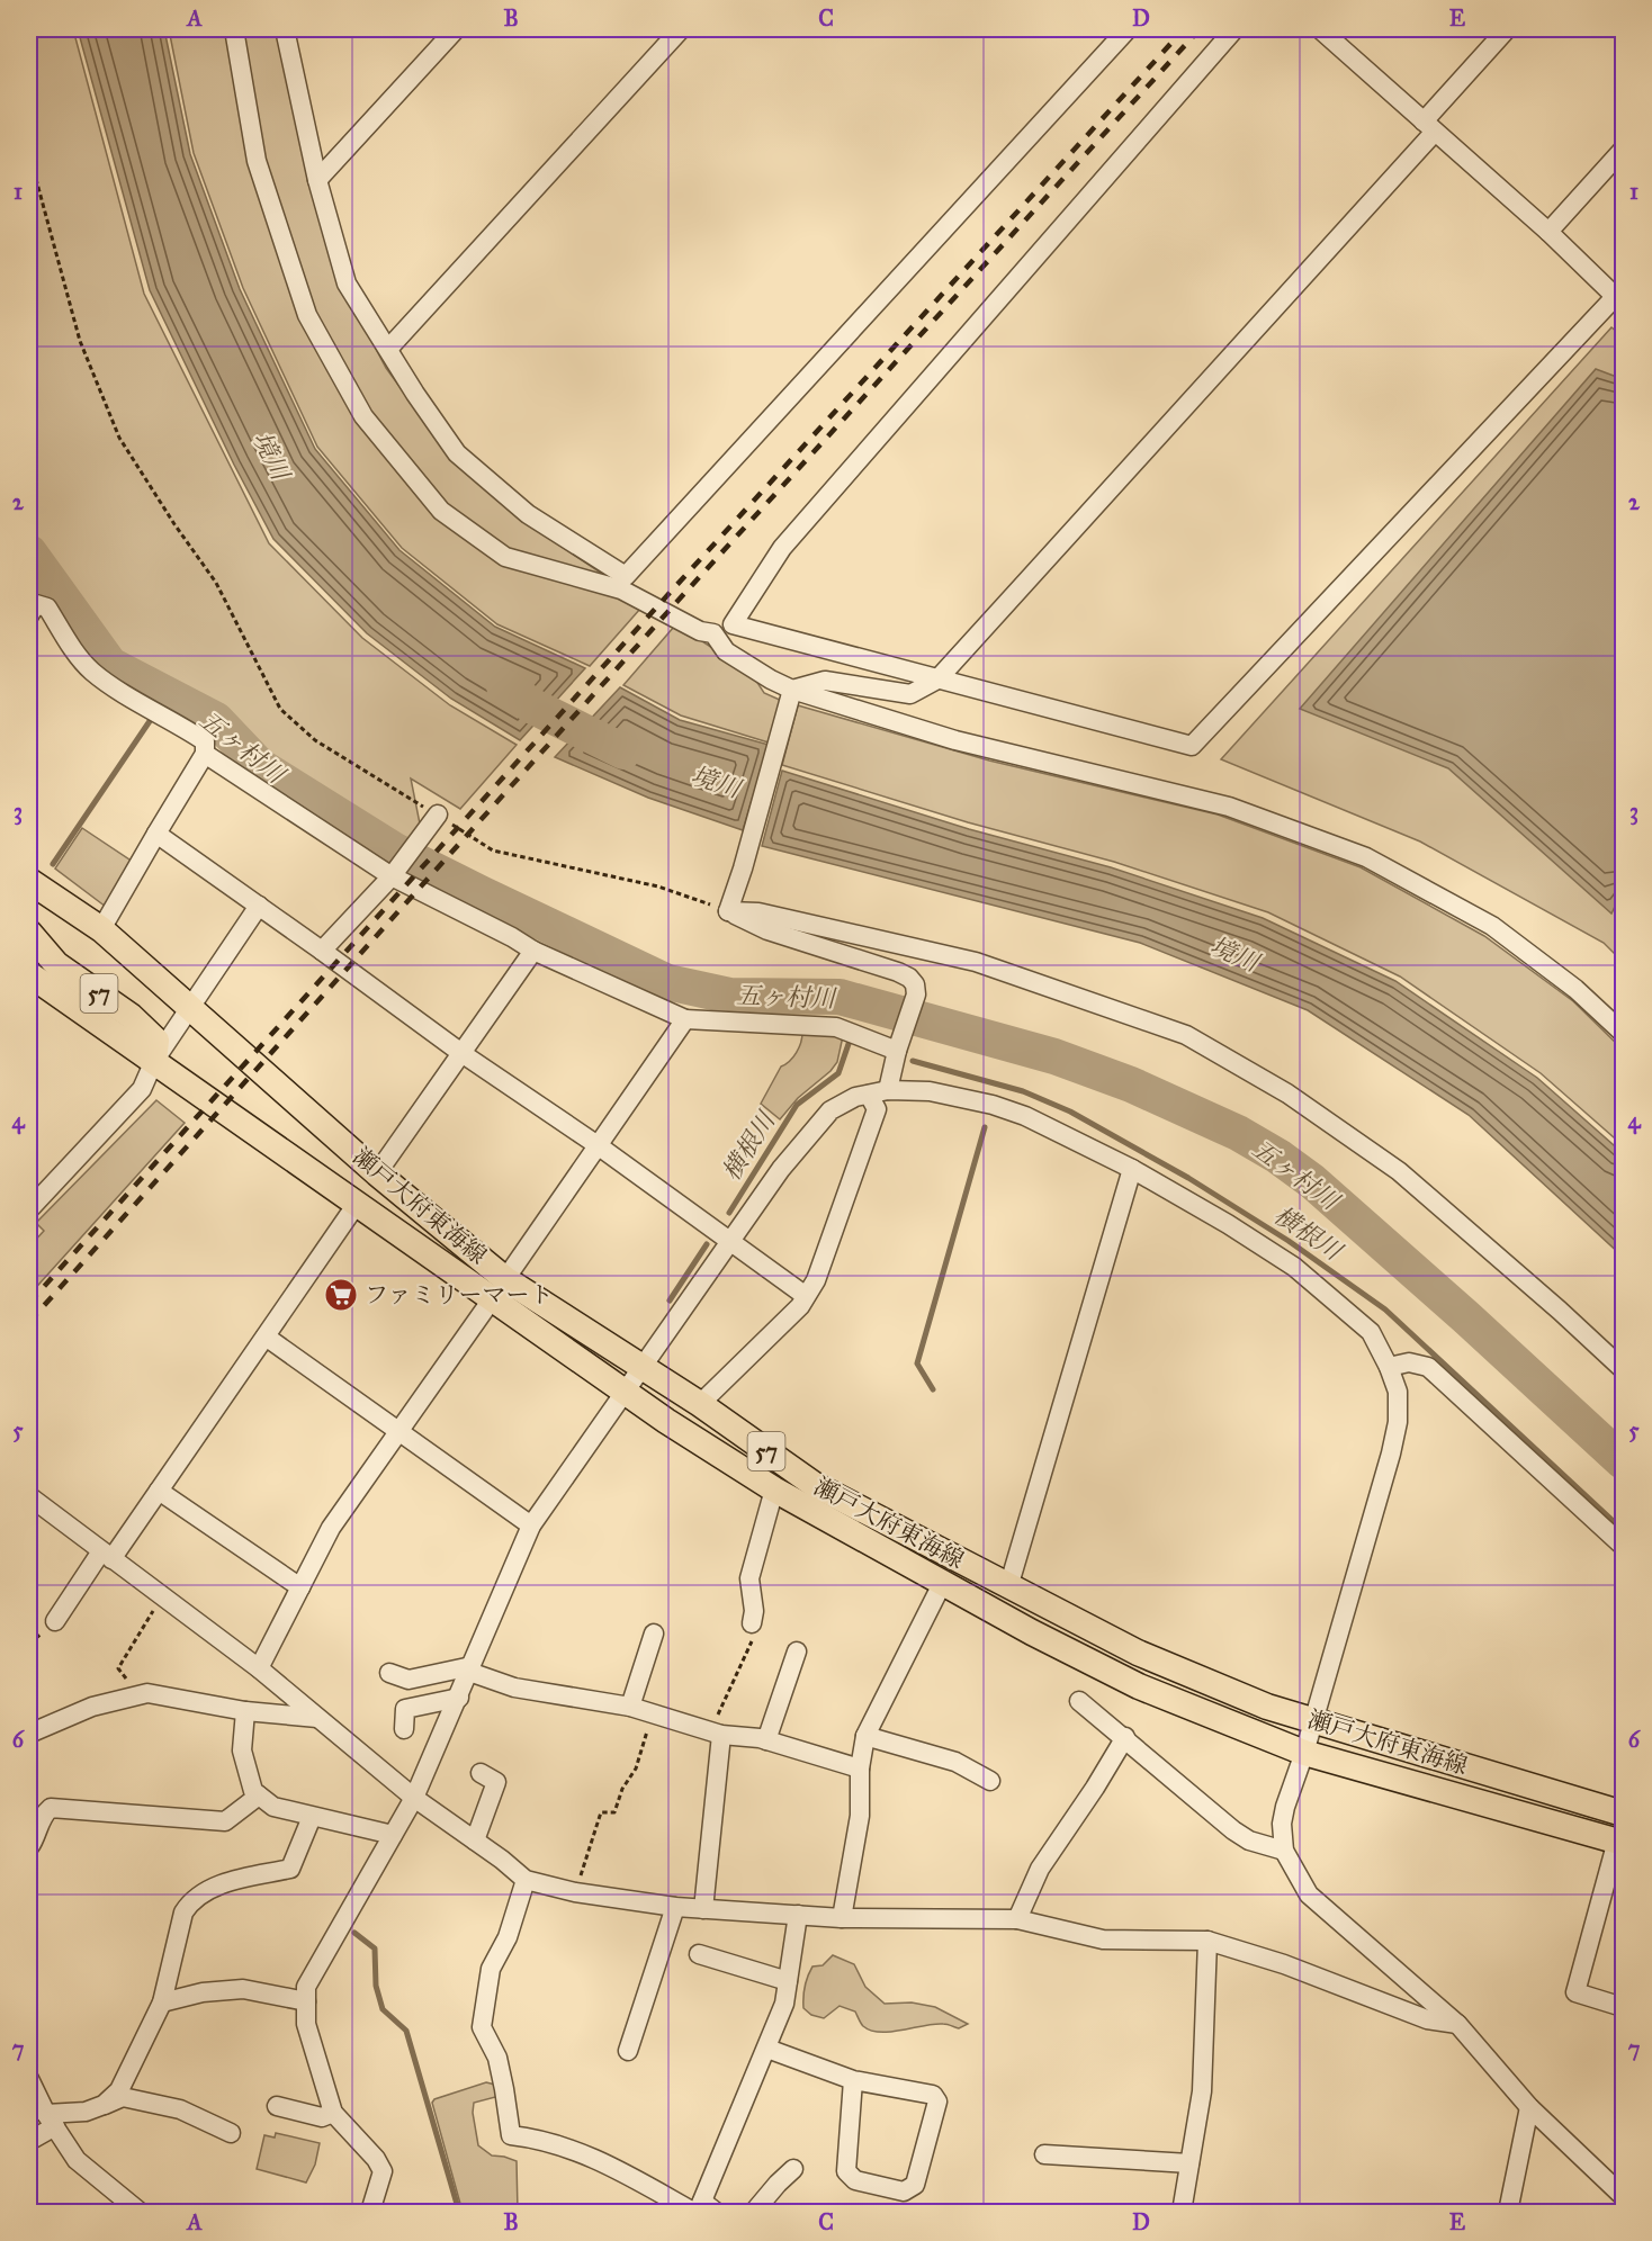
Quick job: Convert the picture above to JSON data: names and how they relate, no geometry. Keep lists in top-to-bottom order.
{
  "streets": {
    "main road": ["57", "瀬戸大府東海線"]
  },
  "crossings": [
    ["57", "瀬戸大府東海線"]
  ],
  "water": ["境川", "五ヶ村川", "横根川"],
  "places": {
    "supermarket": ["ファミリーマート"]
  },
  "grid": {
    "columns": [
      "A",
      "B",
      "C",
      "D",
      "E"
    ],
    "rows": [
      "1",
      "2",
      "3",
      "4",
      "5",
      "6",
      "7"
    ]
  }
}
